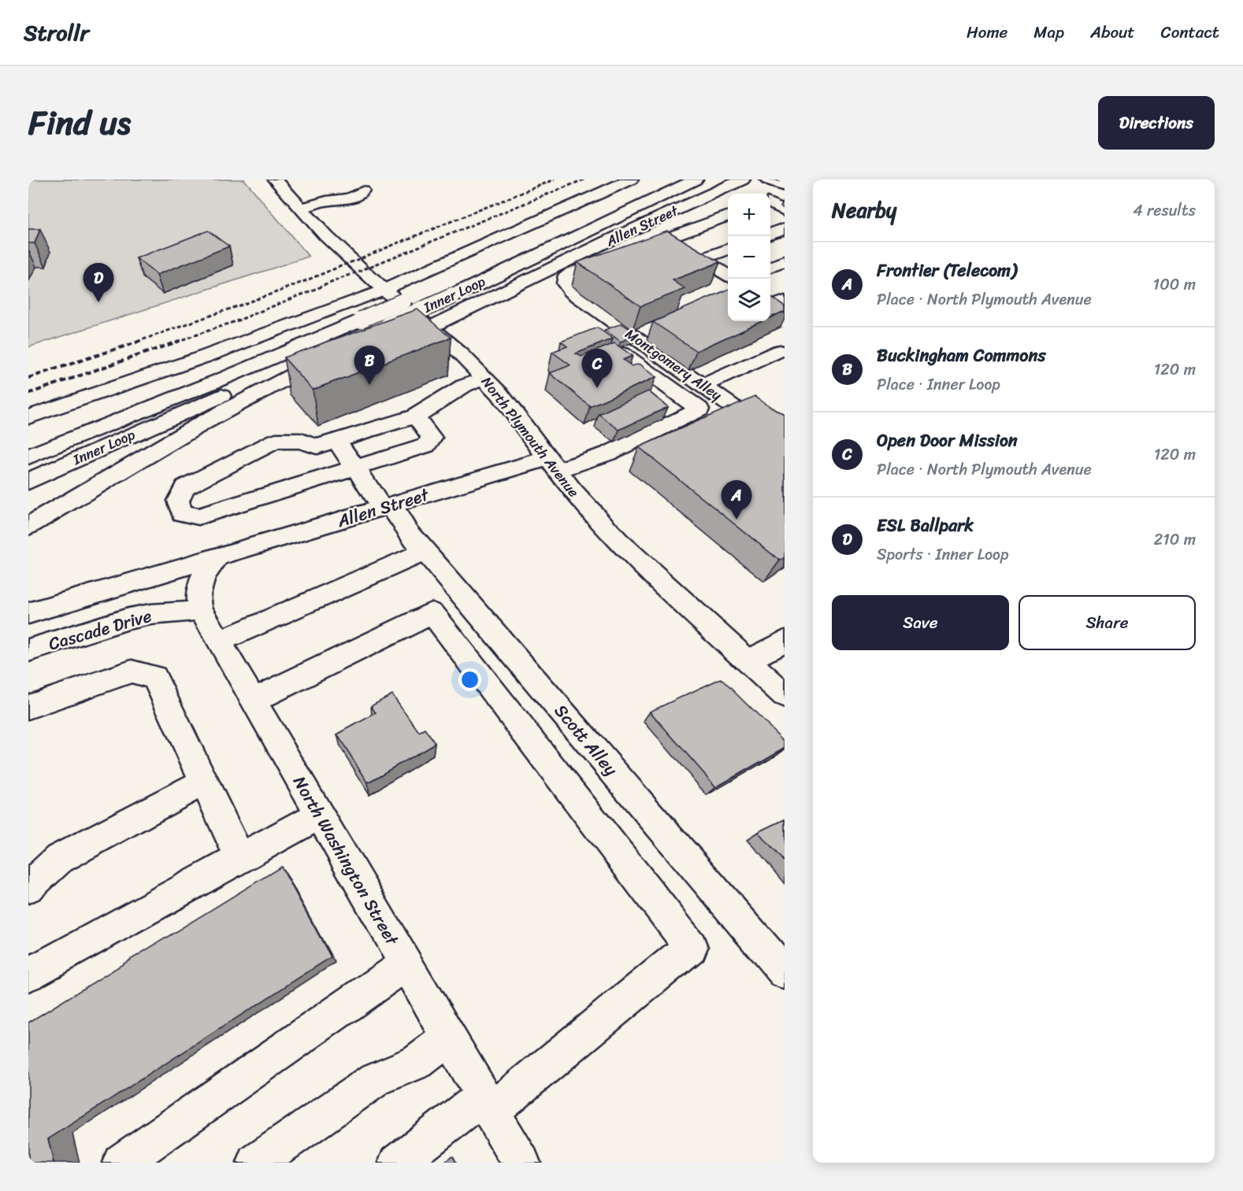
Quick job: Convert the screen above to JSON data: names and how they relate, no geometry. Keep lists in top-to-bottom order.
{
  "streets": {
    "main road": [
      "Allen Street",
      "Inner Loop",
      "Montgomery Alley",
      "North Plymouth Avenue",
      "Cascade Drive",
      "Scott Alley",
      "North Washington Street"
    ]
  },
  "crossings": [
    ["Allen Street", "Montgomery Alley"],
    ["Allen Street", "North Plymouth Avenue"],
    ["Allen Street", "Scott Alley"],
    ["Cascade Drive", "North Washington Street"]
  ],
  "page": {
    "header": "Strollr",
    "nav": [
      "Home",
      "Map",
      "About",
      "Contact"
    ],
    "title": "Find us",
    "buttons": [
      "Directions",
      ["Save", "Share"]
    ],
    "heading": ["Nearby", "4 results"],
    "map_buttons": ["+", "−"],
    "list": [
      {
        "mark": "A",
        "name": "Frontier (Telecom)",
        "note": "Place · North Plymouth Avenue",
        "value": "100 m"
      },
      {
        "mark": "B",
        "name": "Buckingham Commons",
        "note": "Place · Inner Loop",
        "value": "120 m"
      },
      {
        "mark": "C",
        "name": "Open Door Mission",
        "note": "Place · North Plymouth Avenue",
        "value": "120 m"
      },
      {
        "mark": "D",
        "name": "ESL Ballpark",
        "note": "Sports · Inner Loop",
        "value": "210 m"
      }
    ],
    "pins": [
      "D",
      "B",
      "C",
      "A"
    ]
  }
}
